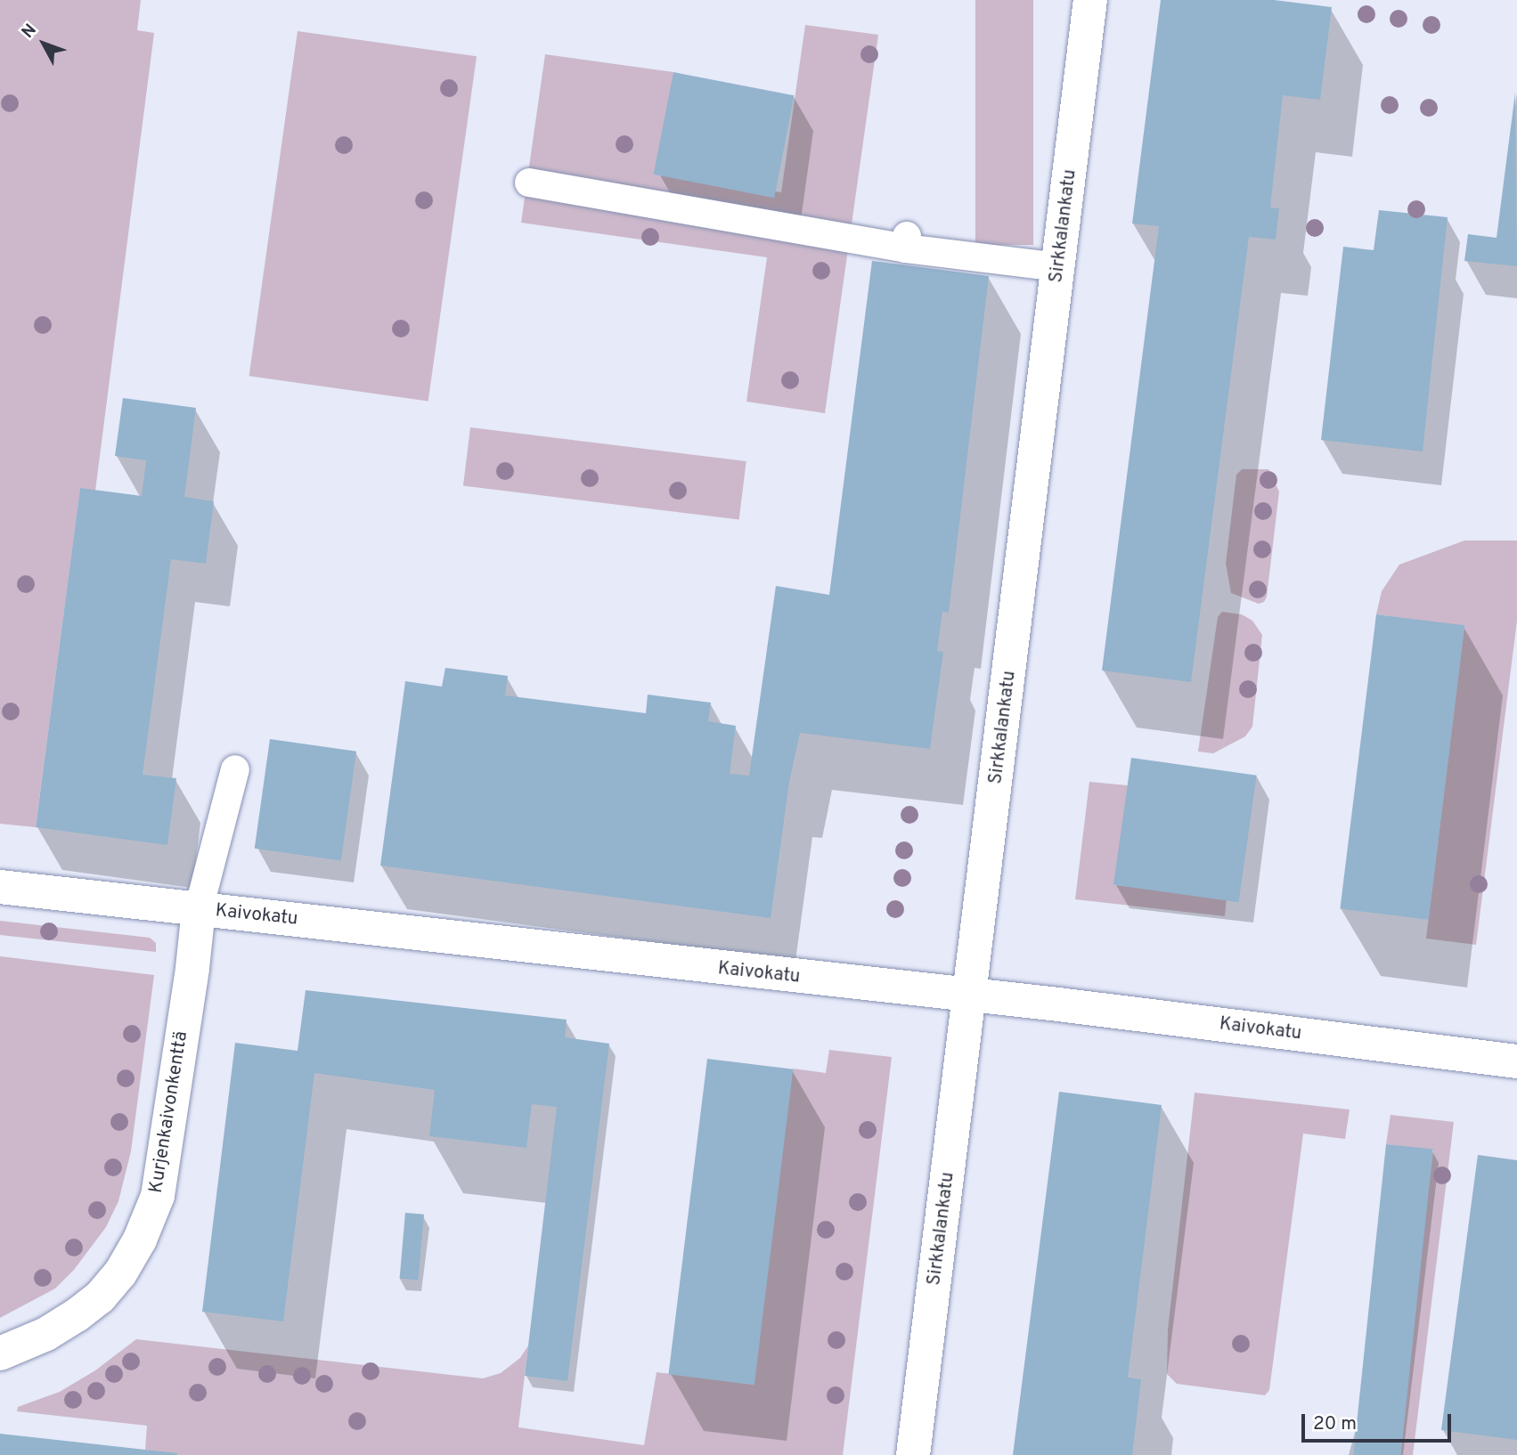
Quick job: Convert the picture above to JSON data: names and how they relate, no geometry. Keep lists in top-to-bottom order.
{
  "streets": {
    "street": ["Sirkkalankatu", "Kaivokatu", "Kurjenkaivonkenttä"]
  },
  "crossings": [
    ["Sirkkalankatu", "Kaivokatu"],
    ["Kaivokatu", "Kurjenkaivonkenttä"]
  ],
  "scale_bar": "20 m",
  "north": "top left"
}
